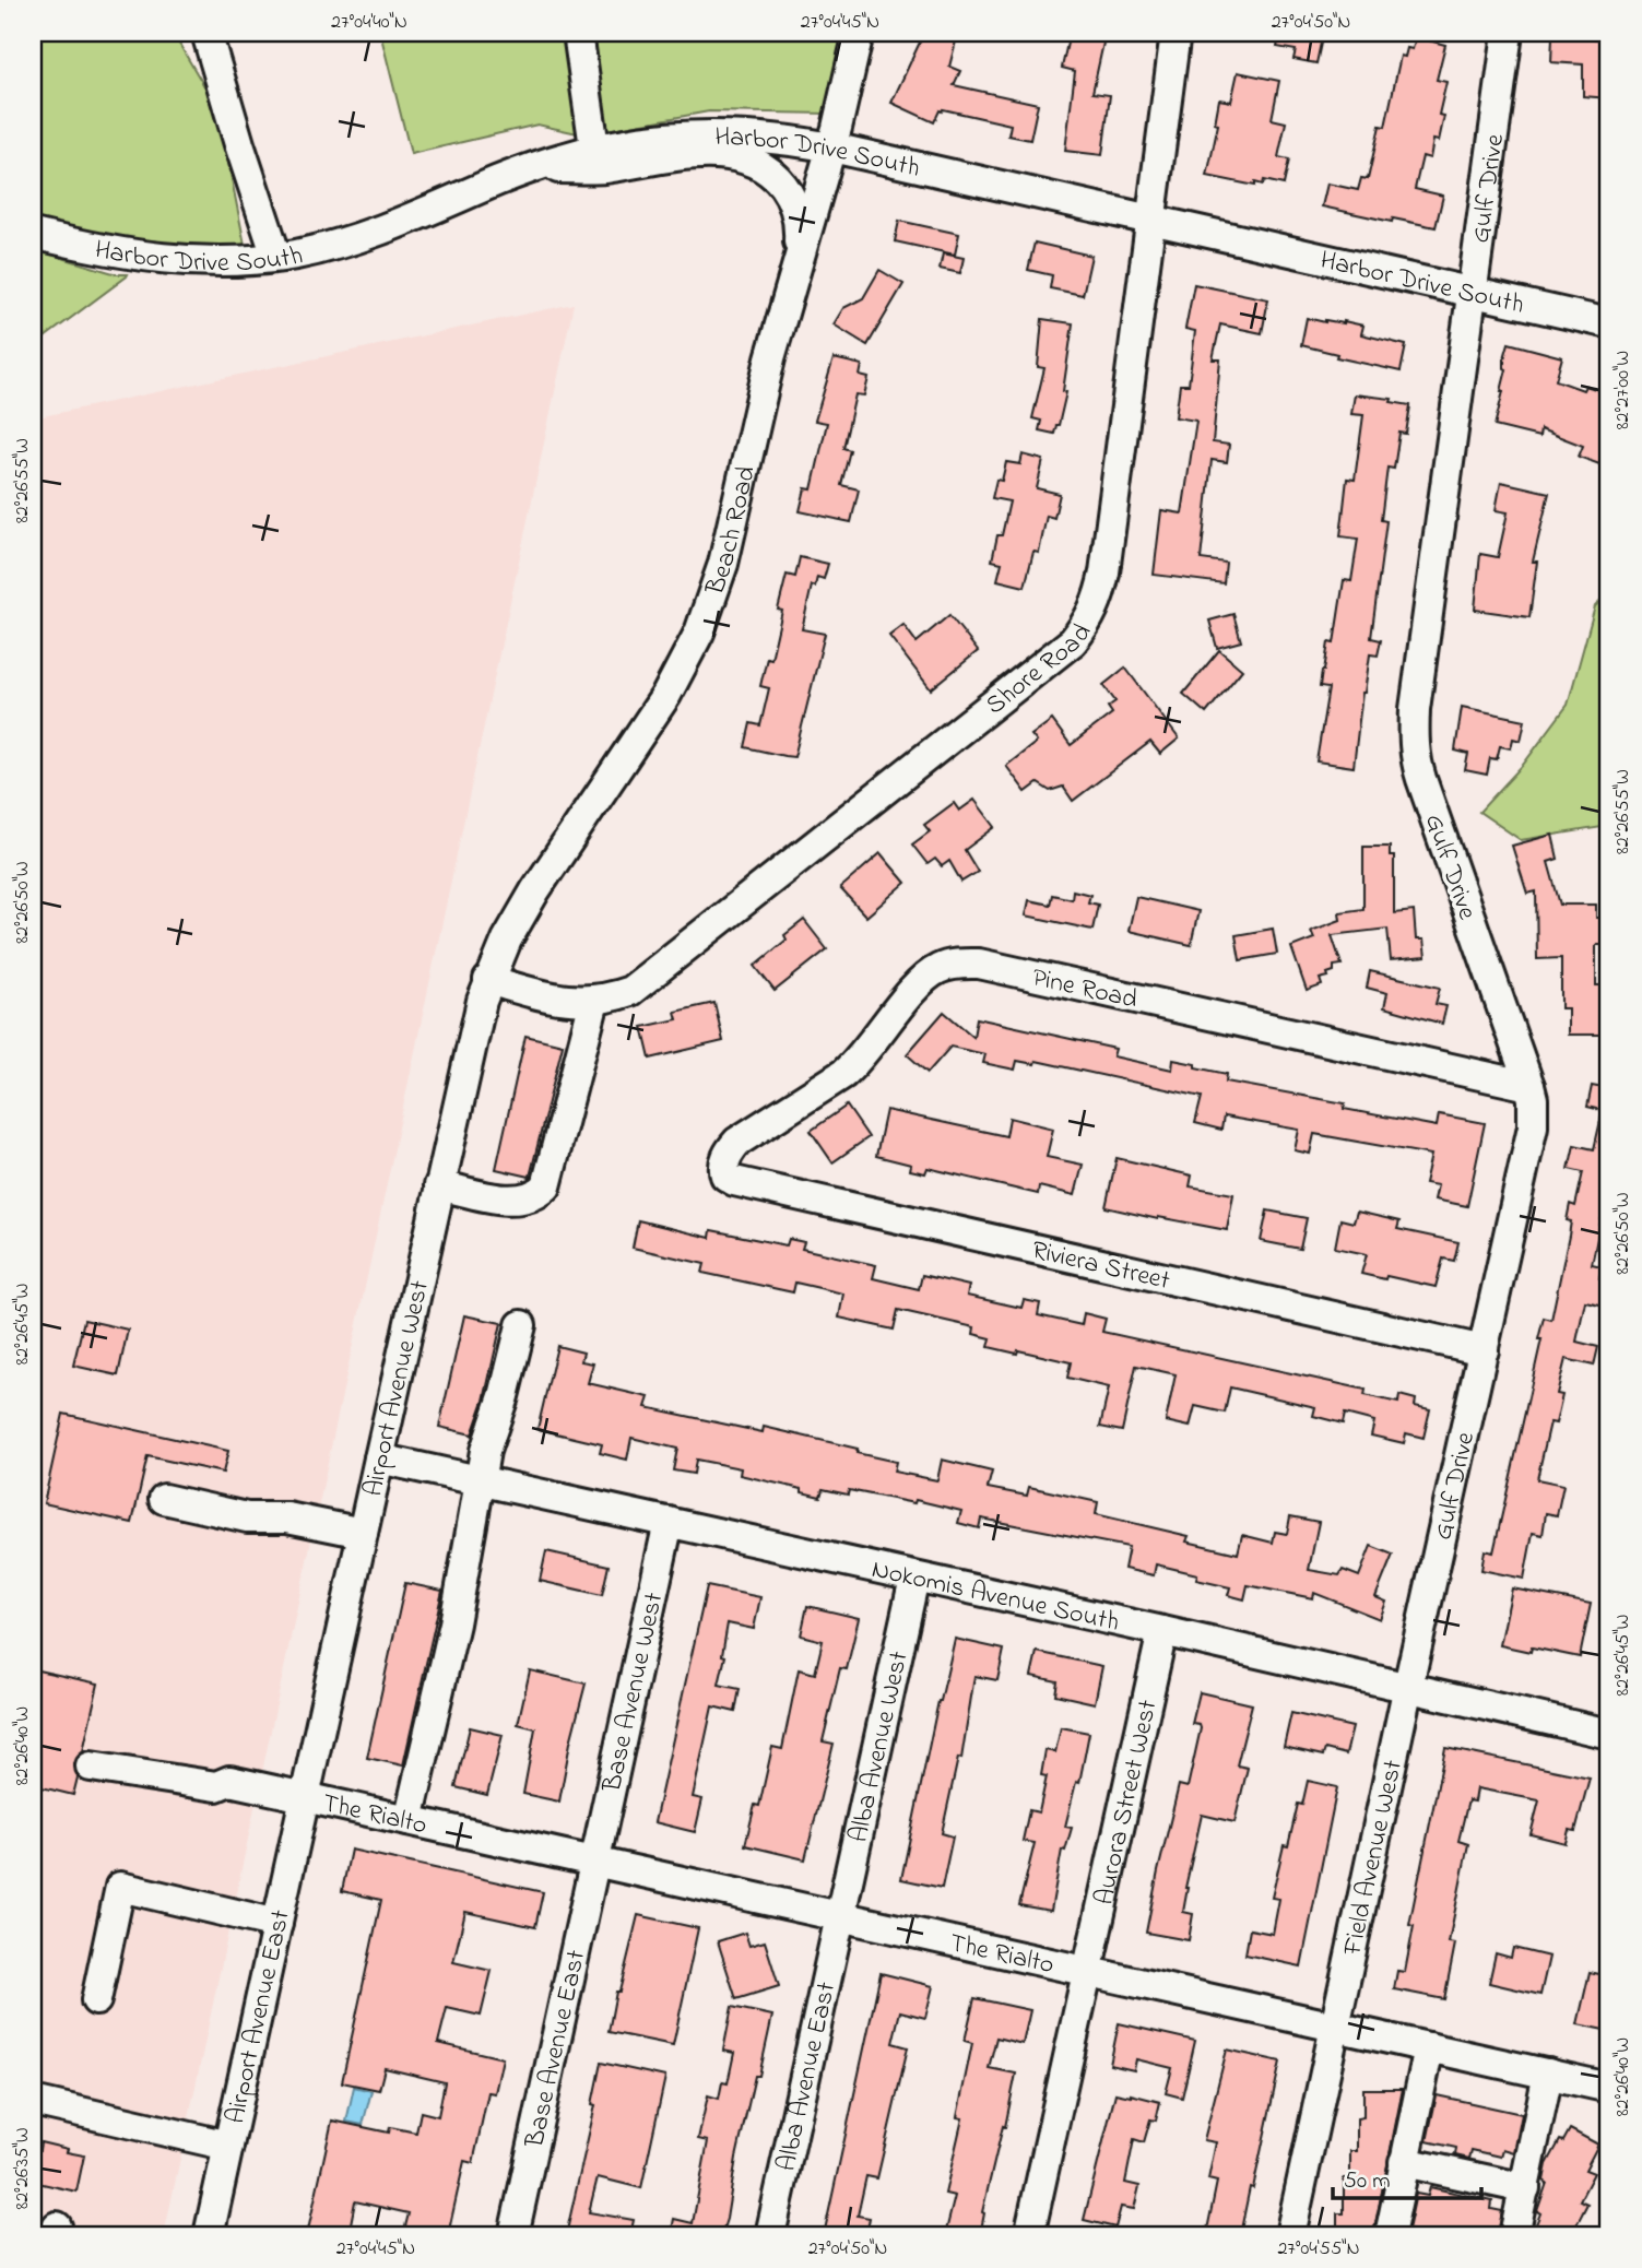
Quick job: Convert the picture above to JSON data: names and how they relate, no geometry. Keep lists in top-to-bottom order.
{
  "streets": {
    "street": [
      "Harbor Drive South",
      "Gulf Drive",
      "Beach Road",
      "Shore Road",
      "Pine Road",
      "Riviera Street",
      "Airport Avenue West",
      "Nokomis Avenue South",
      "Base Avenue West",
      "Alba Avenue West",
      "Aurora Street West",
      "The Rialto",
      "Field Avenue West",
      "Airport Avenue East",
      "Base Avenue East",
      "Alba Avenue East"
    ]
  },
  "crossings": [
    ["Harbor Drive South", "Gulf Drive"],
    ["Harbor Drive South", "Beach Road"],
    ["Harbor Drive South", "Shore Road"],
    ["Gulf Drive", "Pine Road"],
    ["Gulf Drive", "Riviera Street"],
    ["Gulf Drive", "Nokomis Avenue South"],
    ["Gulf Drive", "Field Avenue West"],
    ["Beach Road", "Shore Road"],
    ["Beach Road", "Airport Avenue West"],
    ["Shore Road", "Airport Avenue West"],
    ["Pine Road", "Riviera Street"],
    ["Airport Avenue West", "Nokomis Avenue South"],
    ["Airport Avenue West", "The Rialto"],
    ["Airport Avenue West", "Airport Avenue East"],
    ["Nokomis Avenue South", "Base Avenue West"],
    ["Nokomis Avenue South", "Alba Avenue West"],
    ["Nokomis Avenue South", "Aurora Street West"],
    ["Nokomis Avenue South", "Field Avenue West"],
    ["Base Avenue West", "The Rialto"],
    ["Base Avenue West", "Base Avenue East"],
    ["Alba Avenue West", "The Rialto"],
    ["Alba Avenue West", "Alba Avenue East"],
    ["Aurora Street West", "The Rialto"],
    ["The Rialto", "Field Avenue West"],
    ["The Rialto", "Airport Avenue East"],
    ["The Rialto", "Base Avenue East"],
    ["The Rialto", "Alba Avenue East"]
  ],
  "scale_bar": "50 m",
  "coordinates": [
    "27°04'40\"N",
    "27°04'45\"N",
    "27°04'50\"N",
    "82°27'00\"W",
    "82°26'55\"W",
    "82°26'50\"W",
    "82°26'45\"W",
    "82°26'40\"W",
    "82°26'35\"W",
    "27°04'55\"N"
  ]
}
